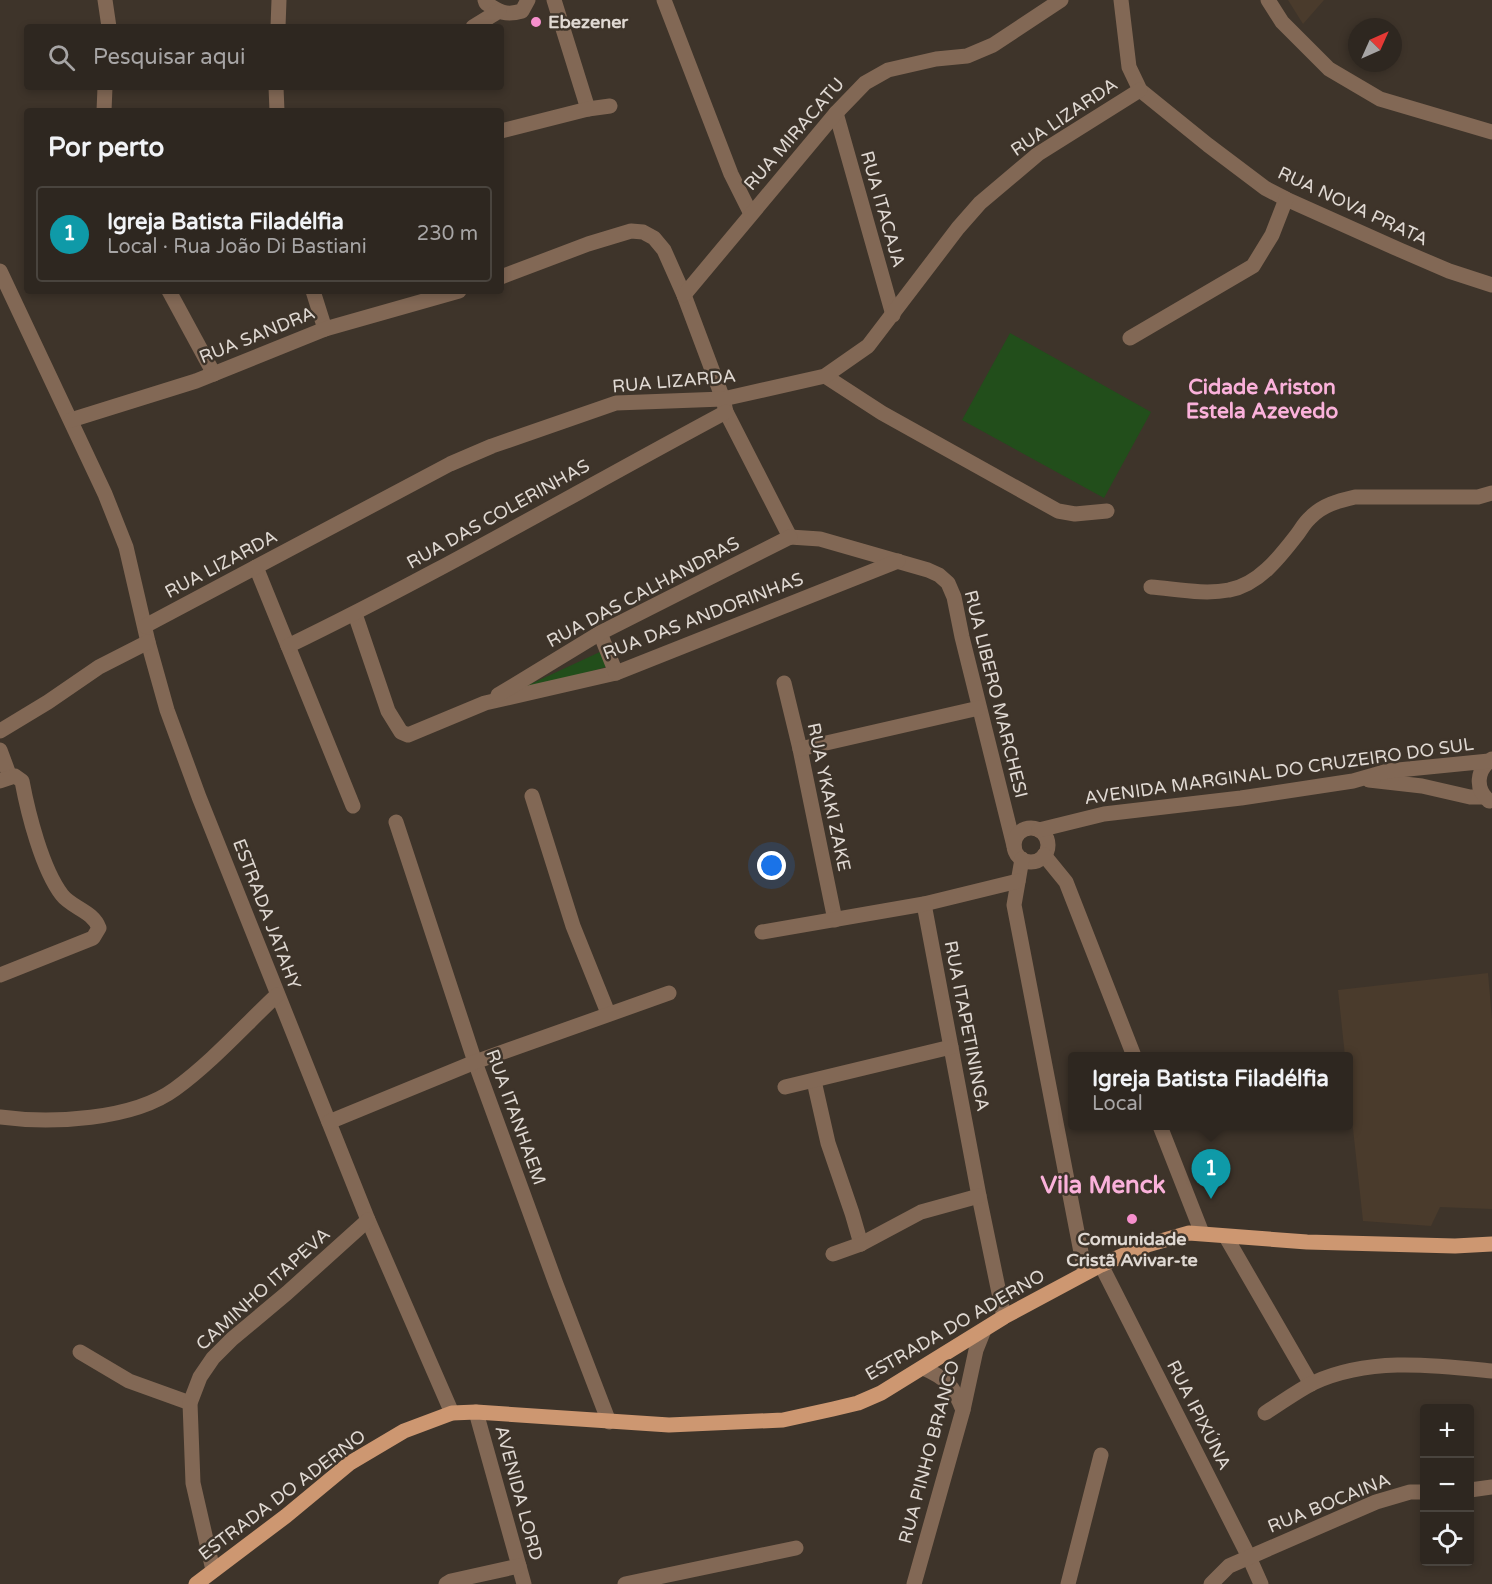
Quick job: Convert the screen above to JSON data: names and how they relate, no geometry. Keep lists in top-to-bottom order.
{
  "streets": {
    "main road": ["ESTRADA DO ADERNO"],
    "street": [
      "RUA LIZARDA",
      "RUA MIRACATU",
      "RUA NOVA PRATA",
      "RUA ITACAJA",
      "RUA SANDRA",
      "RUA DAS COLERINHAS",
      "RUA DAS CALHANDRAS",
      "RUA DAS ANDORINHAS",
      "RUA LIBERO MARCHESI",
      "AVENIDA MARGINAL DO CRUZEIRO DO SUL",
      "RUA YKAKI ZAKE",
      "ESTRADA JATAHY",
      "RUA ITAPETININGA",
      "RUA ITANHAEM",
      "CAMINHO ITAPEVA",
      "RUA IPIXÚNA",
      "RUA PINHO BRANCO",
      "AVENIDA LORD",
      "RUA BOCAINA"
    ]
  },
  "crossings": [
    ["RUA LIZARDA", "RUA NOVA PRATA"],
    ["RUA LIZARDA", "RUA ITACAJA"],
    ["RUA LIZARDA", "RUA DAS COLERINHAS"],
    ["RUA LIZARDA", "ESTRADA JATAHY"],
    ["RUA MIRACATU", "RUA ITACAJA"],
    ["RUA SANDRA", "ESTRADA JATAHY"],
    ["RUA DAS COLERINHAS", "RUA DAS ANDORINHAS"],
    ["RUA DAS CALHANDRAS", "RUA DAS ANDORINHAS"],
    ["RUA DAS CALHANDRAS", "RUA LIBERO MARCHESI"],
    ["RUA DAS ANDORINHAS", "RUA LIBERO MARCHESI"],
    ["RUA LIBERO MARCHESI", "AVENIDA MARGINAL DO CRUZEIRO DO SUL"],
    ["RUA LIBERO MARCHESI", "ESTRADA DO ADERNO"],
    ["ESTRADA JATAHY", "CAMINHO ITAPEVA"],
    ["ESTRADA JATAHY", "ESTRADA DO ADERNO"],
    ["RUA ITAPETININGA", "ESTRADA DO ADERNO"],
    ["RUA ITANHAEM", "ESTRADA DO ADERNO"],
    ["CAMINHO ITAPEVA", "ESTRADA DO ADERNO"],
    ["ESTRADA DO ADERNO", "RUA IPIXÚNA"],
    ["ESTRADA DO ADERNO", "RUA PINHO BRANCO"],
    ["ESTRADA DO ADERNO", "AVENIDA LORD"],
    ["RUA IPIXÚNA", "RUA BOCAINA"]
  ],
  "districts": ["Cidade Ariston Estela Azevedo", "Vila Menck"],
  "places": ["Ebezener", "Comunidade Cristã Avivar-te"],
  "north": "top right",
  "page": {
    "search": "Pesquisar aqui",
    "heading": "Por perto",
    "list": [
      {
        "mark": "1",
        "name": "Igreja Batista Filadélfia",
        "note": "Local · Rua João Di Bastiani",
        "value": "230 m"
      }
    ],
    "popup": ["Igreja Batista Filadélfia", "Local"],
    "pins": "1",
    "map_buttons": ["+", "−"]
  }
}
